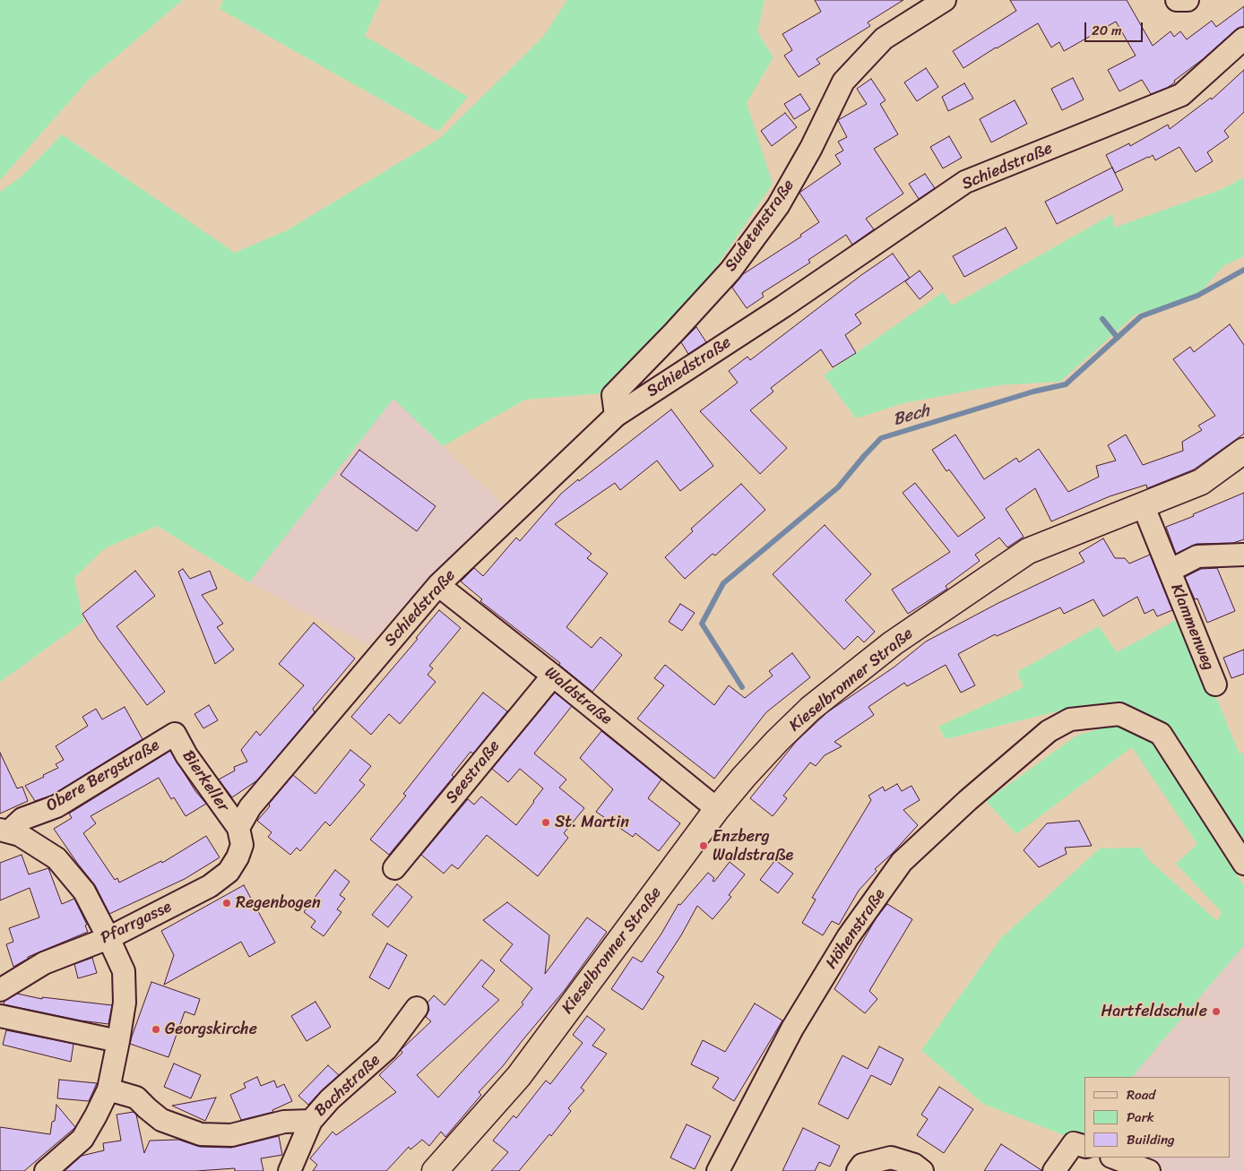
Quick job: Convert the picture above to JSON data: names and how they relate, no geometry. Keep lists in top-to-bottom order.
{
  "streets": {
    "main road": ["Kieselbronner Straße"],
    "street": [
      "Schiedstraße",
      "Sudetenstraße",
      "Klammenweg",
      "Waldstraße",
      "Seestraße",
      "Obere Bergstraße",
      "Bierkeller",
      "Pfarrgasse",
      "Höhenstraße",
      "Bachstraße"
    ]
  },
  "crossings": [
    ["Schiedstraße", "Sudetenstraße"],
    ["Schiedstraße", "Waldstraße"],
    ["Schiedstraße", "Bierkeller"],
    ["Schiedstraße", "Pfarrgasse"],
    ["Klammenweg", "Kieselbronner Straße"],
    ["Kieselbronner Straße", "Waldstraße"],
    ["Waldstraße", "Seestraße"],
    ["Obere Bergstraße", "Bierkeller"],
    ["Bierkeller", "Pfarrgasse"]
  ],
  "water": ["Bech"],
  "places": [
    "St. Martin",
    "Enzberg Waldstraße",
    "Regenbogen",
    "Hartfeldschule",
    "Georgskirche"
  ],
  "legend": ["Road", "Park", "Building"],
  "scale_bar": "20 m"
}
